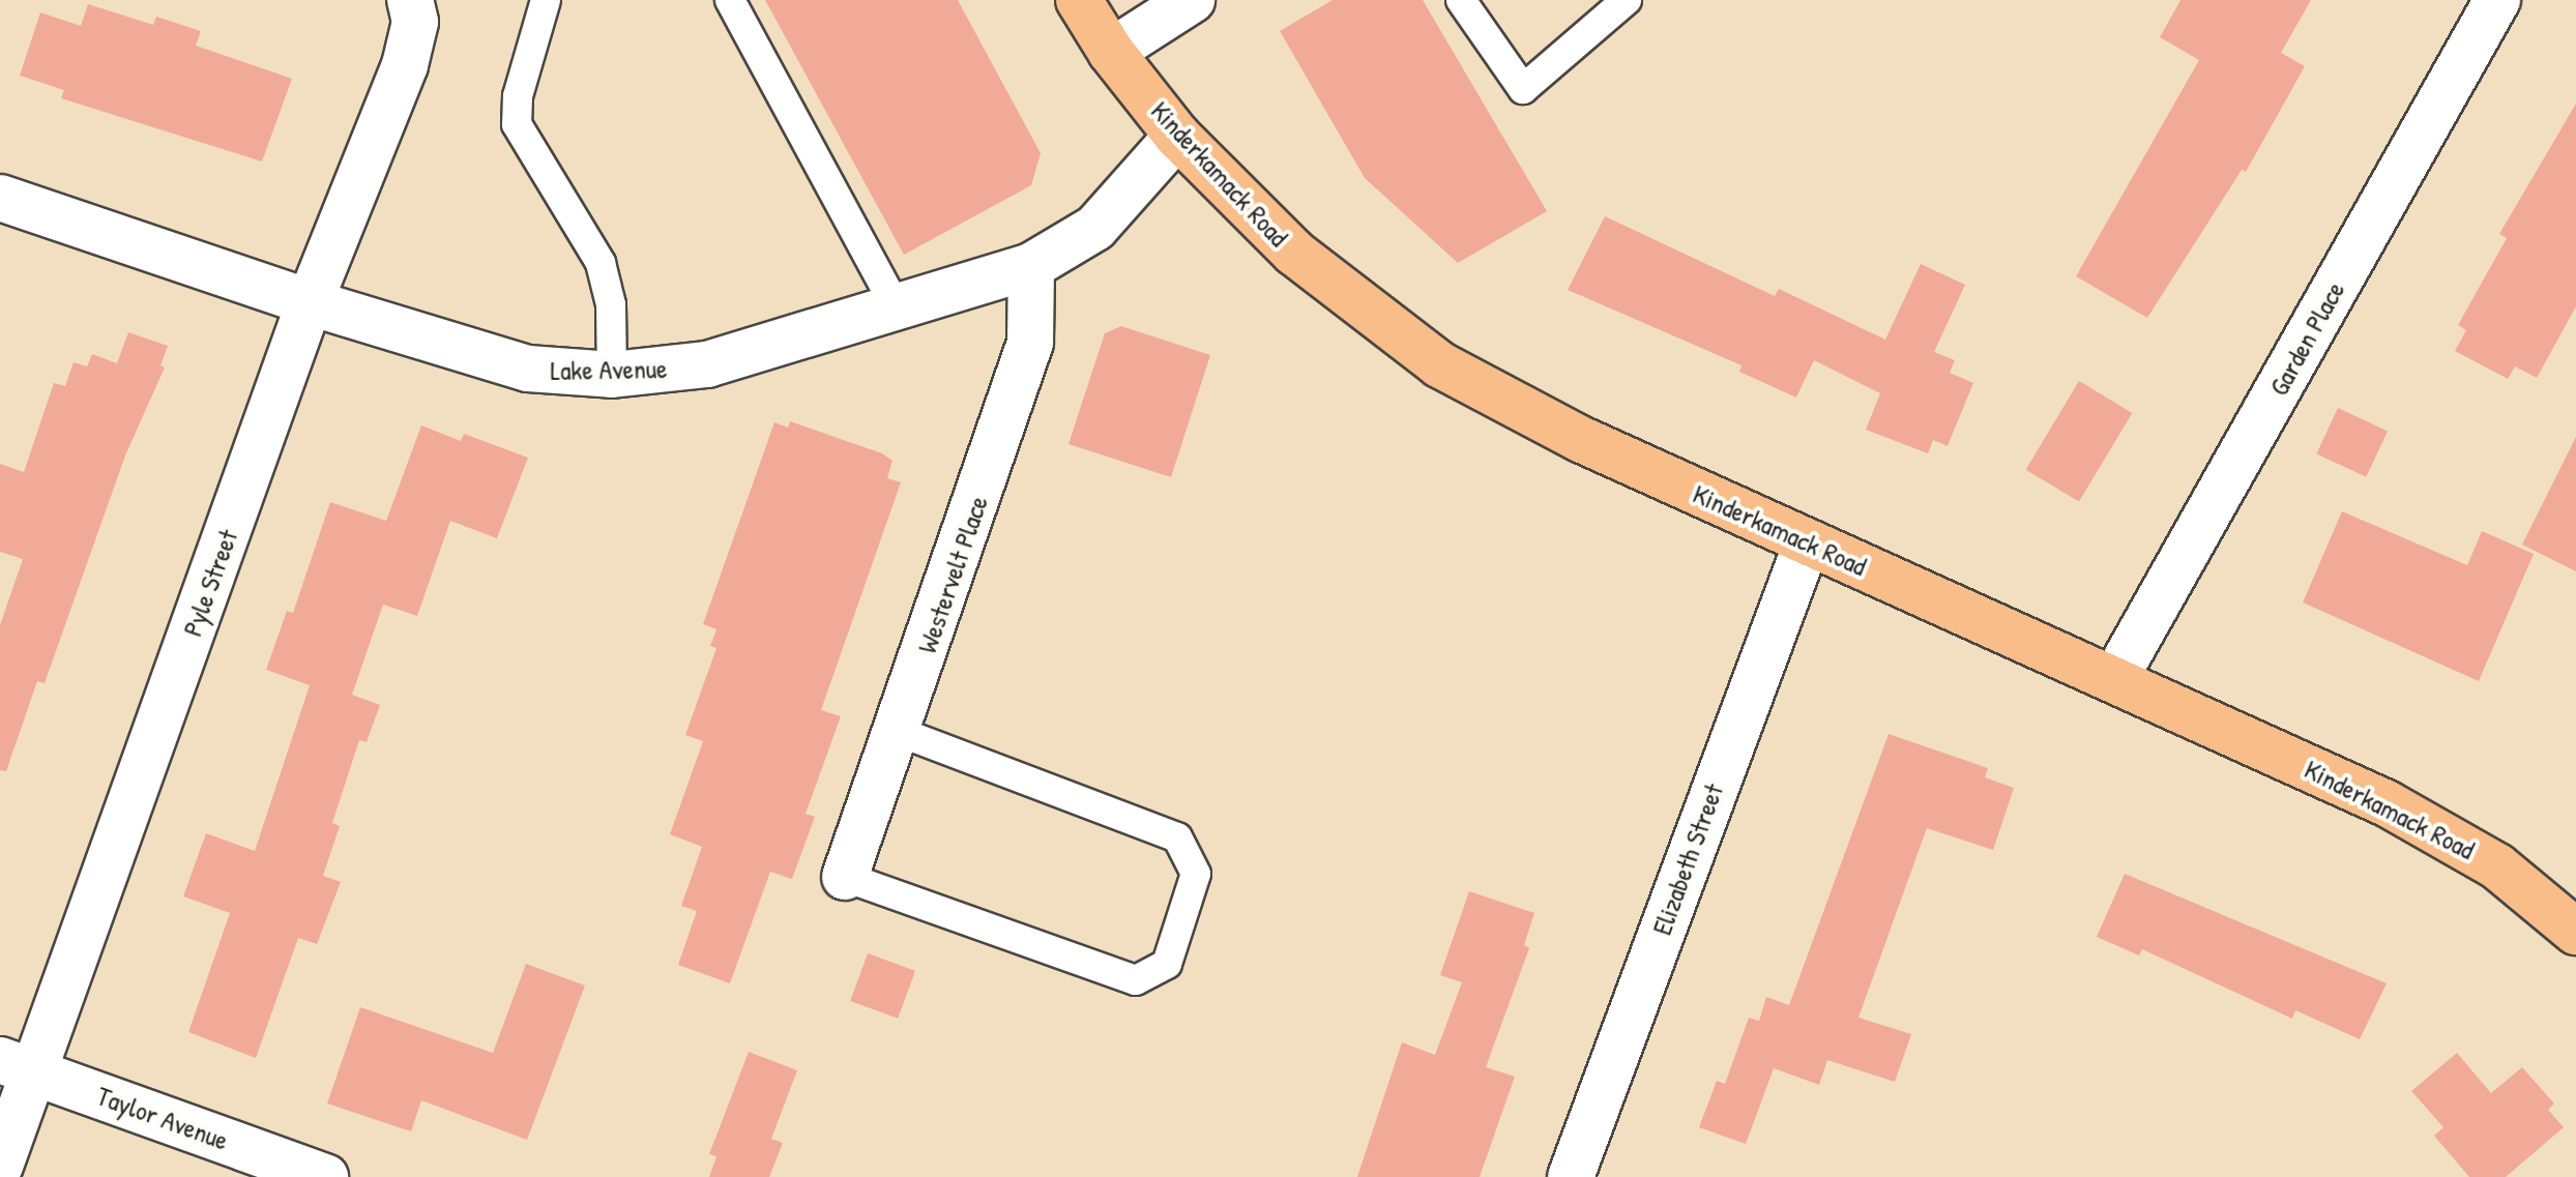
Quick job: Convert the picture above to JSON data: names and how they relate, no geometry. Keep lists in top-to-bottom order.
{
  "streets": {
    "main road": ["Kinderkamack Road"],
    "street": [
      "Garden Place",
      "Lake Avenue",
      "Westervelt Place",
      "Pyle Street",
      "Elizabeth Street",
      "Taylor Avenue"
    ]
  },
  "crossings": [
    ["Kinderkamack Road", "Garden Place"],
    ["Kinderkamack Road", "Lake Avenue"],
    ["Kinderkamack Road", "Elizabeth Street"],
    ["Lake Avenue", "Westervelt Place"],
    ["Lake Avenue", "Pyle Street"],
    ["Pyle Street", "Taylor Avenue"]
  ]
}
